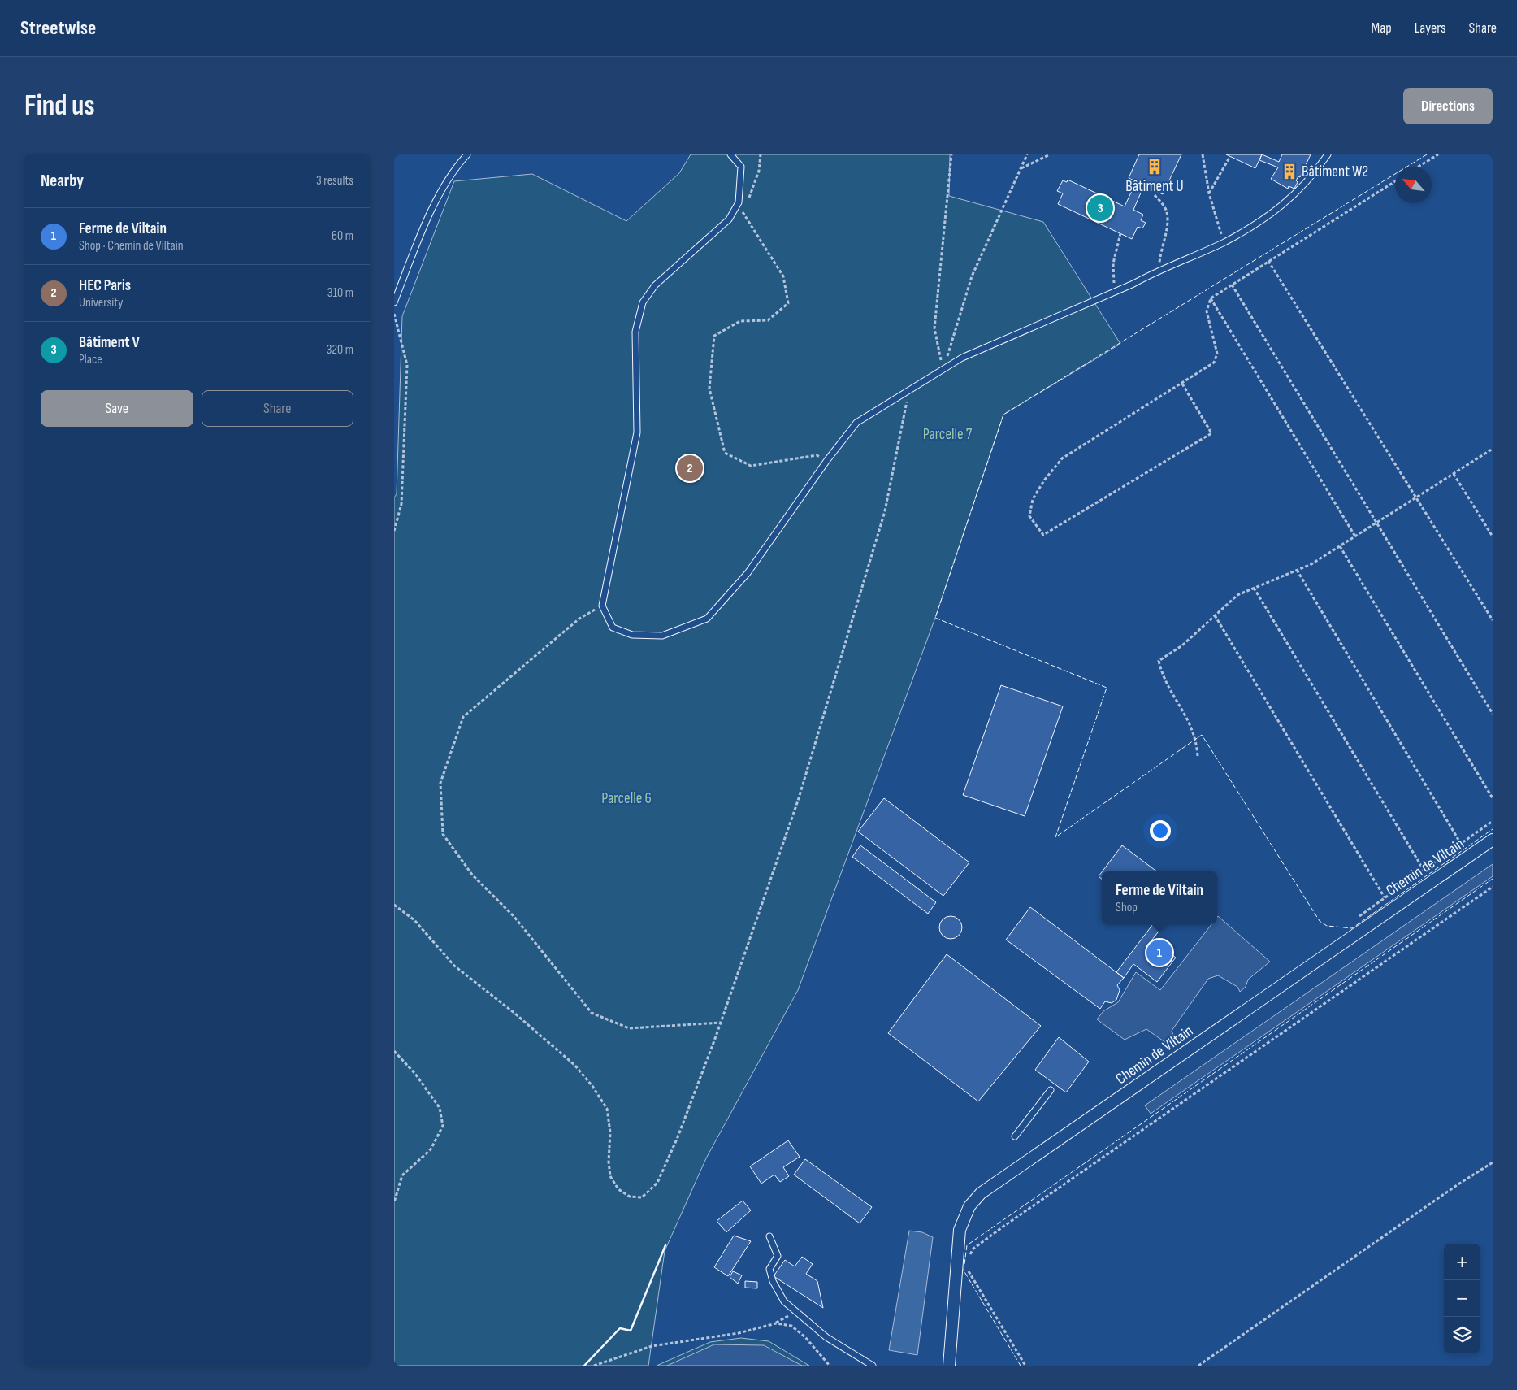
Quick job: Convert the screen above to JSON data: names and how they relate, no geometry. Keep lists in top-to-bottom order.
{
  "streets": {
    "street": ["Chemin de Viltain"]
  },
  "parks": ["Parcelle 7", "Parcelle 6"],
  "places": {
    "building": ["Bâtiment U", "Bâtiment W2"]
  },
  "north": "top left",
  "page": {
    "header": "Streetwise",
    "nav": ["Map", "Layers", "Share"],
    "buttons": [
      "Directions",
      ["Save", "Share"]
    ],
    "title": "Find us",
    "heading": ["Nearby", "3 results"],
    "pins": ["3", "2", "1"],
    "list": [
      {
        "mark": "1",
        "name": "Ferme de Viltain",
        "note": "Shop · Chemin de Viltain",
        "value": "60 m"
      },
      {
        "mark": "2",
        "name": "HEC Paris",
        "note": "University",
        "value": "310 m"
      },
      {
        "mark": "3",
        "name": "Bâtiment V",
        "note": "Place",
        "value": "320 m"
      }
    ],
    "popup": ["Ferme de Viltain", "Shop"],
    "map_buttons": ["+", "−"]
  }
}
